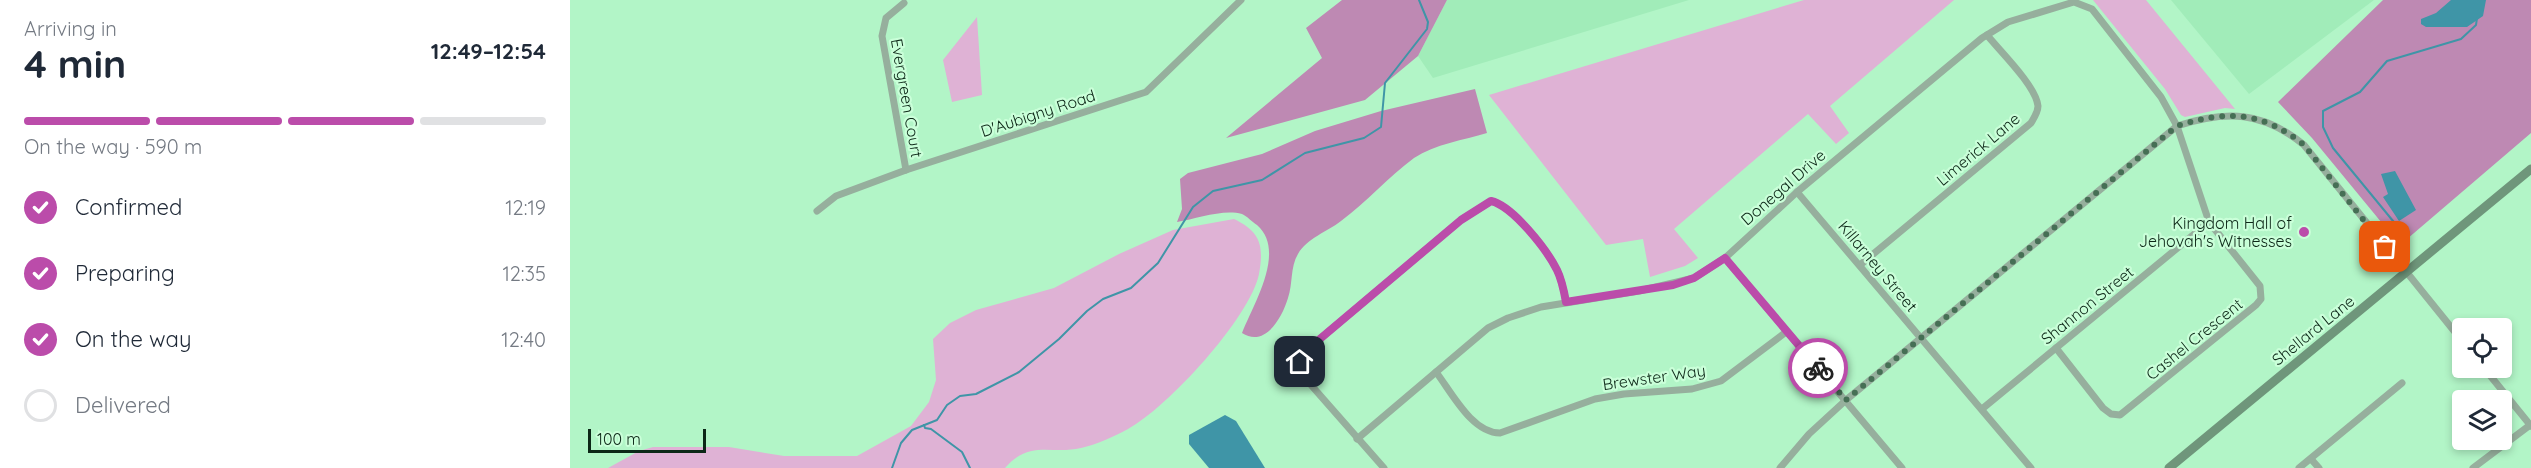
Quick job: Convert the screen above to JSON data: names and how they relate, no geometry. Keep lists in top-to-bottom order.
{
  "streets": {
    "main road": ["Shellard Lane"],
    "street": [
      "Evergreen Court",
      "D'Aubigny Road",
      "Limerick Lane",
      "Donegal Drive",
      "Killarney Street",
      "Shannon Street",
      "Cashel Crescent",
      "Brewster Way"
    ]
  },
  "crossings": [
    ["Evergreen Court", "D'Aubigny Road"],
    ["Limerick Lane", "Donegal Drive"],
    ["Limerick Lane", "Killarney Street"],
    ["Donegal Drive", "Killarney Street"],
    ["Donegal Drive", "Cashel Crescent"],
    ["Donegal Drive", "Brewster Way"],
    ["Killarney Street", "Shannon Street"],
    ["Shannon Street", "Cashel Crescent"]
  ],
  "places": ["Kingdom Hall of Jehovah's Witnesses"],
  "scale_bar": "100 m",
  "page": {
    "heading": ["4 min", "Arriving in", "12:49–12:54"],
    "bar": "On the way · 590 m",
    "list": [
      ["Confirmed", "12:19"],
      ["Preparing", "12:35"],
      ["On the way", "12:40"],
      "Delivered"
    ],
    "scale": "100 m"
  }
}
